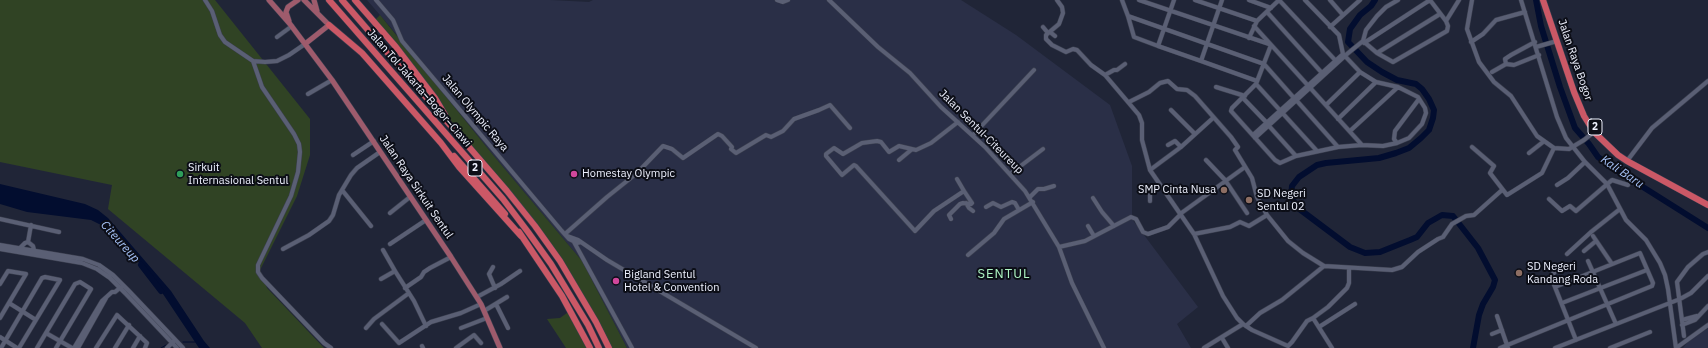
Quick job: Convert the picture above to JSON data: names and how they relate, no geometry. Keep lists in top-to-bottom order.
{
  "streets": {
    "highway": ["Jalan Raya Bogor", "Jalan Tol Jakarta–Bogor–Ciawi", "2"],
    "main road": ["Jalan Raya Sirkuit Sentul"],
    "street": ["Jalan Olympic Raya", "Jalan Sentul-Citeureup"]
  },
  "districts": ["SENTUL"],
  "water": ["Kali Baru", "Citeureup"],
  "places": [
    "Sirkuit Internasional Sentul",
    "Homestay Olympic",
    "SMP Cinta Nusa",
    "SD Negeri Sentul 02",
    "SD Negeri Kandang Roda",
    "Bigland Sentul Hotel & Convention"
  ]
}
